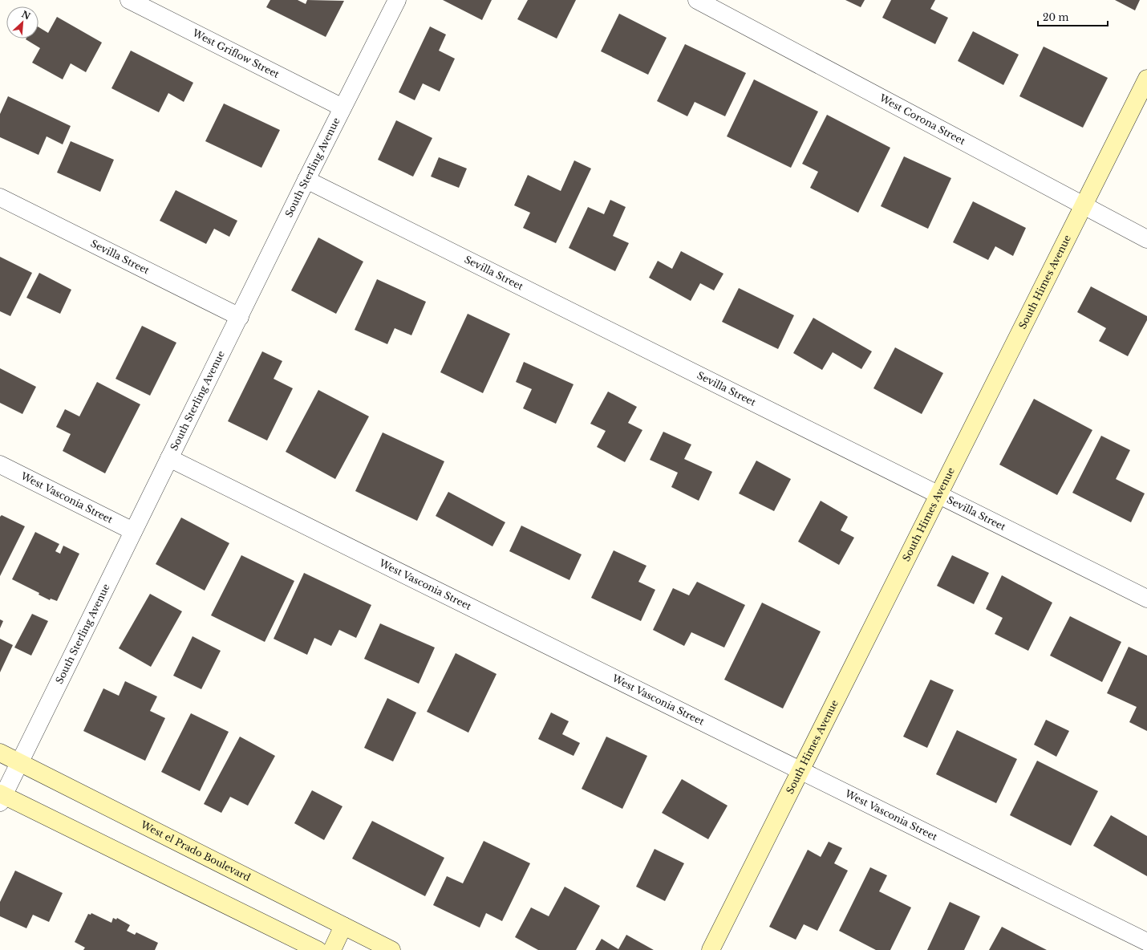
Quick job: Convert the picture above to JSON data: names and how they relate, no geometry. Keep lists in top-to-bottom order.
{
  "streets": {
    "street": [
      "West Griflow Street",
      "West Corona Street",
      "South Sterling Avenue",
      "Sevilla Street",
      "South Himes Avenue",
      "West Vasconia Street",
      "West el Prado Boulevard"
    ]
  },
  "crossings": [
    ["West Griflow Street", "South Sterling Avenue"],
    ["West Corona Street", "South Himes Avenue"],
    ["South Sterling Avenue", "Sevilla Street"],
    ["South Sterling Avenue", "West Vasconia Street"],
    ["South Sterling Avenue", "West el Prado Boulevard"],
    ["Sevilla Street", "South Himes Avenue"],
    ["South Himes Avenue", "West Vasconia Street"]
  ],
  "scale_bar": "20 m",
  "north": "top right"
}
